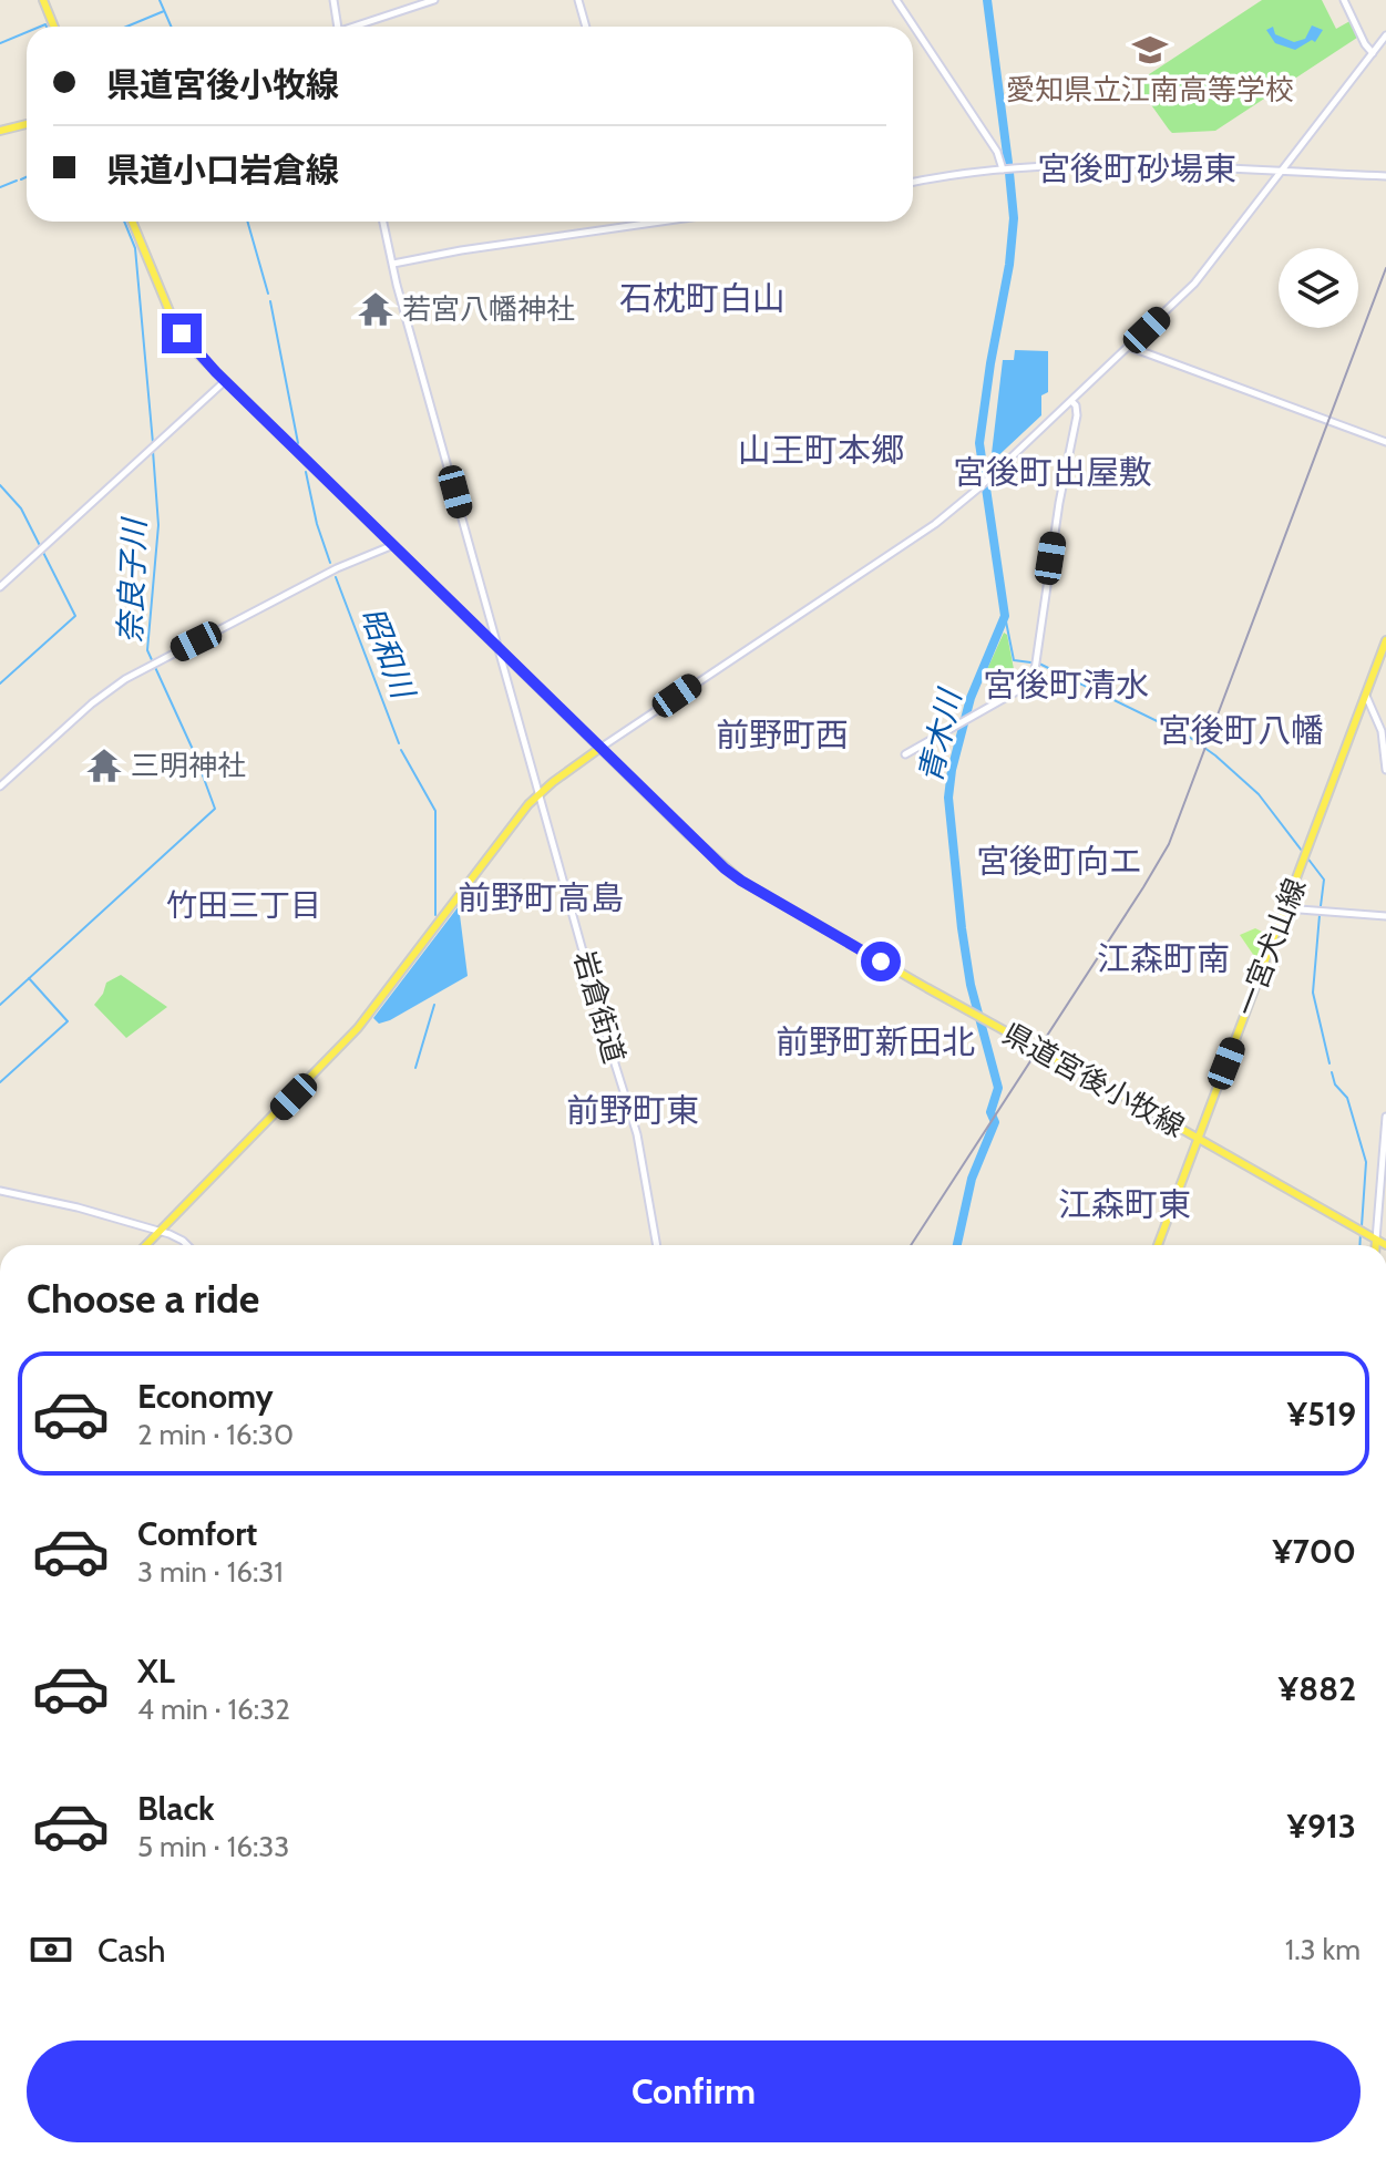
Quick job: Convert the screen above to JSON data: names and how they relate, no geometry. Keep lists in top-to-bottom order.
{
  "streets": {
    "main road": ["一宮犬山線", "県道宮後小牧線"],
    "street": ["岩倉街道"]
  },
  "crossings": [
    ["一宮犬山線", "県道宮後小牧線"],
    ["岩倉街道", "県道宮後小牧線"]
  ],
  "districts": [
    "宮後町砂場東",
    "石枕町白山",
    "山王町本郷",
    "宮後町出屋敷",
    "宮後町清水",
    "宮後町八幡",
    "前野町西",
    "宮後町向エ",
    "前野町高島",
    "竹田三丁目",
    "江森町南",
    "前野町新田北",
    "前野町東",
    "江森町東"
  ],
  "water": ["奈良子川", "昭和川", "青木川"],
  "places": {
    "school or university": ["愛知県立江南高等学校"],
    "temple": ["若宮八幡神社", "三明神社"]
  },
  "page": {
    "banner": ["県道宮後小牧線", "県道小口岩倉線"],
    "heading": "Choose a ride",
    "list": [
      {
        "name": "Economy",
        "note": "2 min · 16:30",
        "value": "¥519"
      },
      {
        "name": "Comfort",
        "note": "3 min · 16:31",
        "value": "¥700"
      },
      {
        "name": "XL",
        "note": "4 min · 16:32",
        "value": "¥882"
      },
      {
        "name": "Black",
        "note": "5 min · 16:33",
        "value": "¥913"
      }
    ],
    "pay": ["Cash", "1.3 km"],
    "buttons": "Confirm"
  }
}
